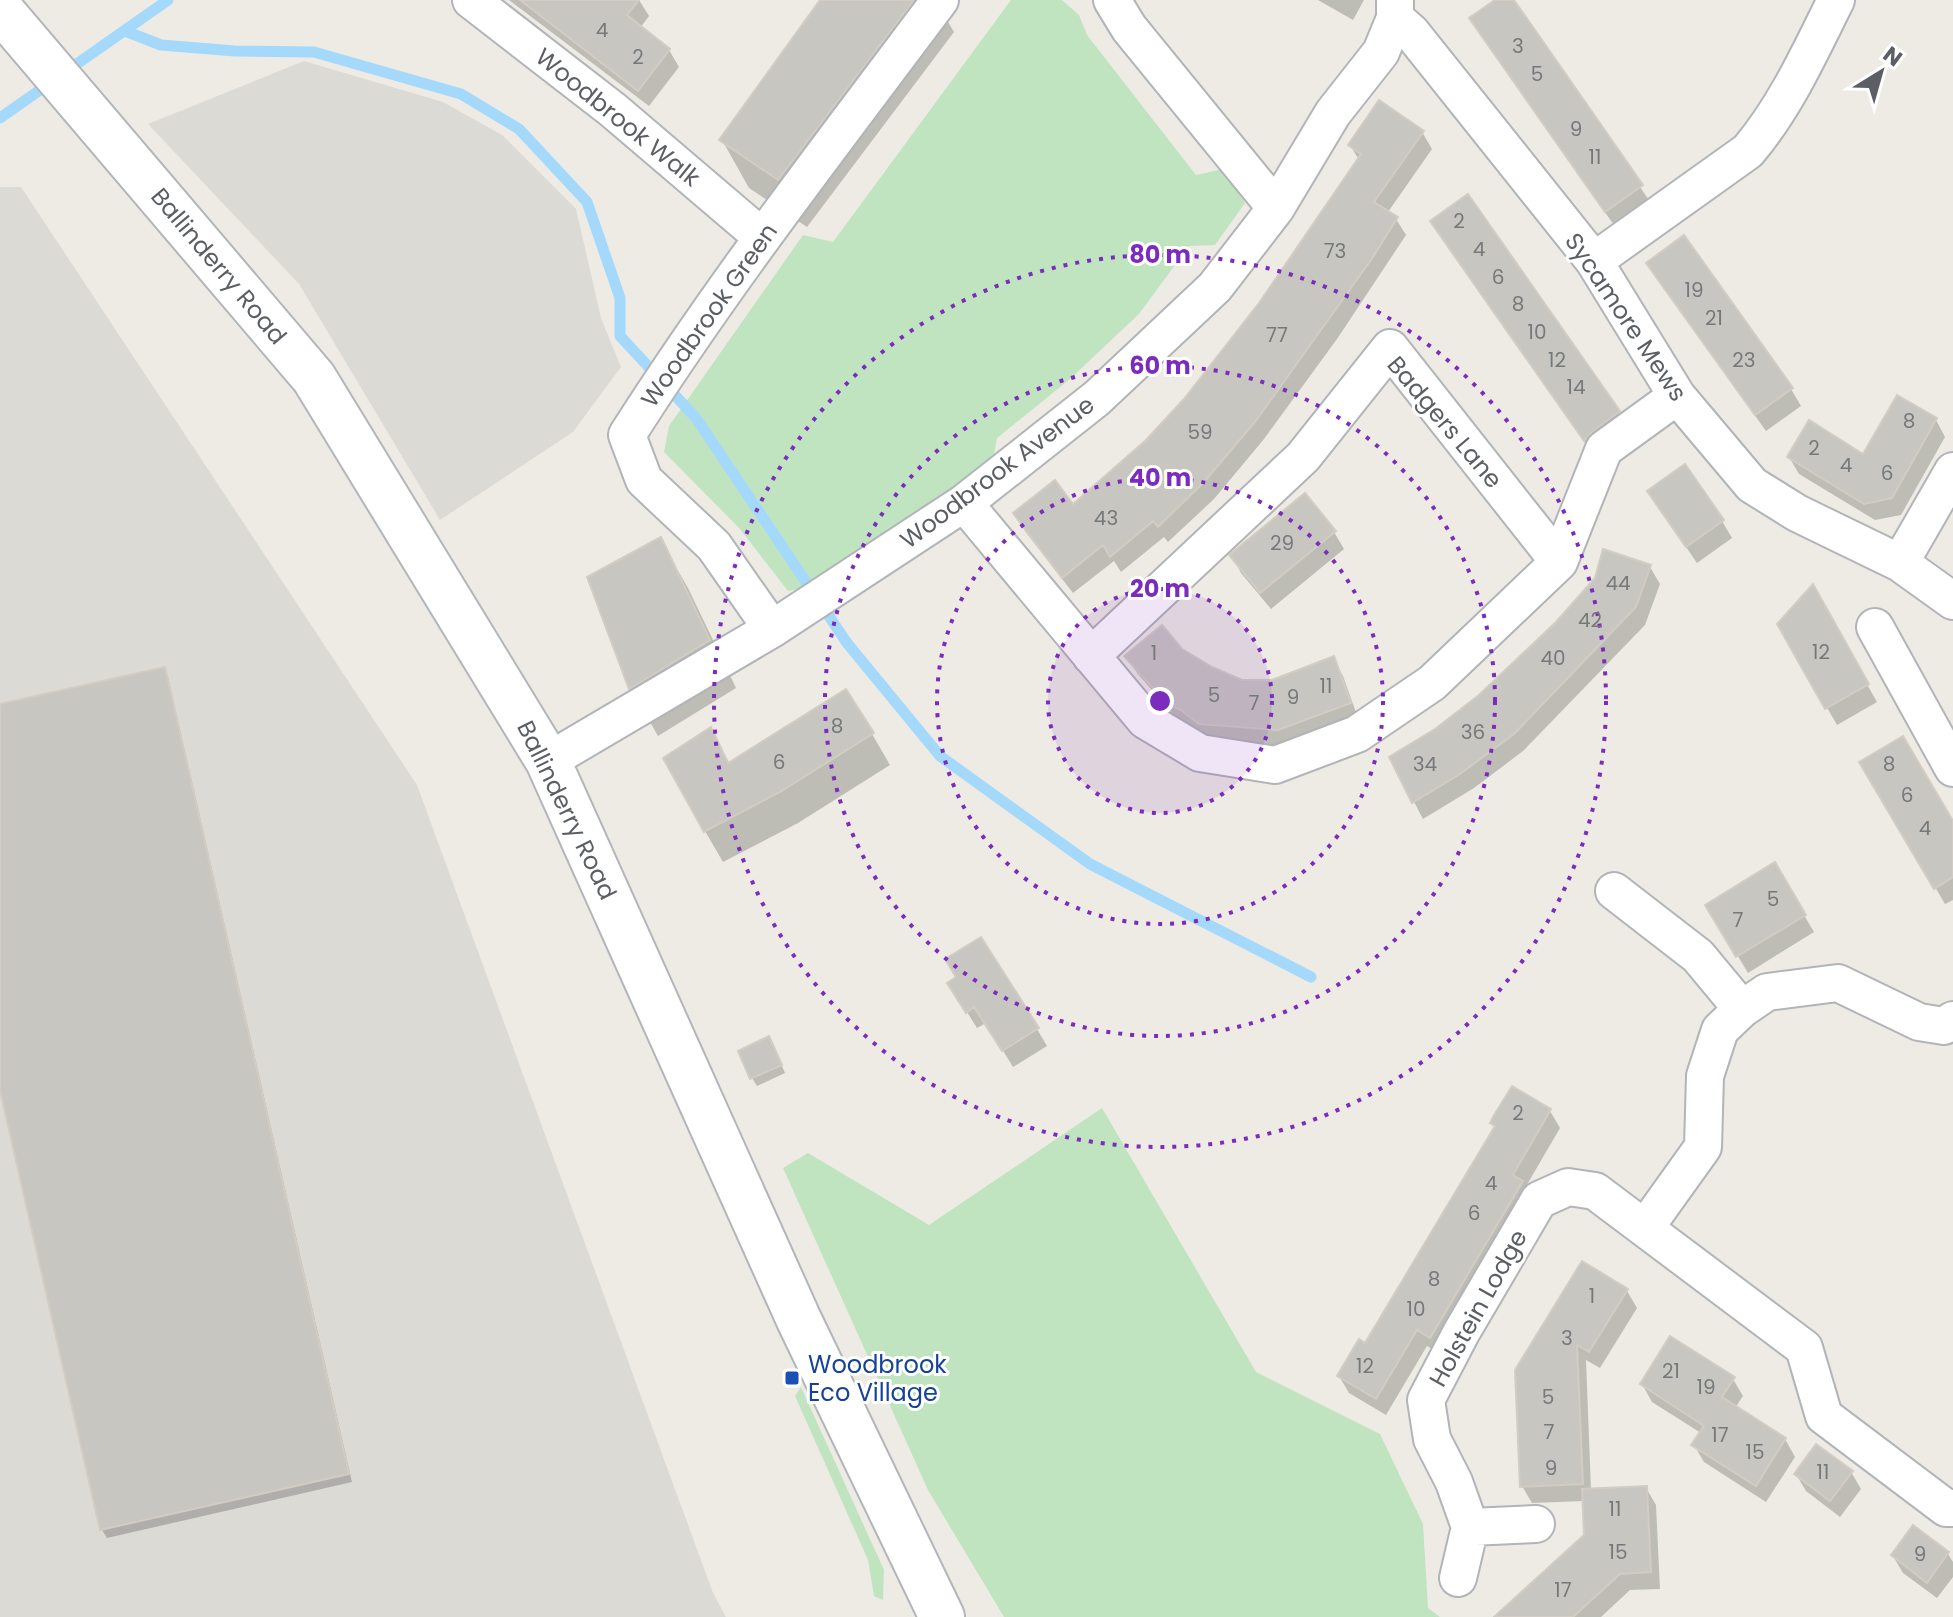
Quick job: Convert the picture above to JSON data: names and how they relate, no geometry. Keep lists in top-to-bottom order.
{
  "streets": {
    "main road": ["Ballinderry Road"],
    "street": [
      "Woodbrook Walk",
      "Woodbrook Green",
      "Sycamore Mews",
      "Badgers Lane",
      "Woodbrook Avenue",
      "Holstein Lodge"
    ]
  },
  "crossings": [
    ["Woodbrook Walk", "Woodbrook Green"],
    ["Ballinderry Road", "Woodbrook Avenue"],
    ["Woodbrook Green", "Woodbrook Avenue"],
    ["Sycamore Mews", "Woodbrook Avenue"]
  ],
  "places": {
    "transit": ["Woodbrook Eco Village"]
  },
  "house_numbers": [
    "4",
    "3",
    "2",
    "5",
    "9",
    "11",
    "2",
    "4",
    "73",
    "6",
    "19",
    "8",
    "21",
    "10",
    "77",
    "12",
    "23",
    "14",
    "8",
    "59",
    "2",
    "4",
    "6",
    "43",
    "29",
    "44",
    "42",
    "12",
    "1",
    "40",
    "11",
    "5",
    "9",
    "7",
    "8",
    "36",
    "6",
    "34",
    "8",
    "6",
    "4",
    "5",
    "7",
    "2",
    "4",
    "6",
    "8",
    "1",
    "10",
    "3",
    "12",
    "21",
    "19",
    "5",
    "7",
    "17",
    "15",
    "9",
    "11",
    "11",
    "15",
    "9",
    "17"
  ],
  "north": "top right",
  "rings": [
    "80 m",
    "60 m",
    "40 m",
    "20 m"
  ]
}
